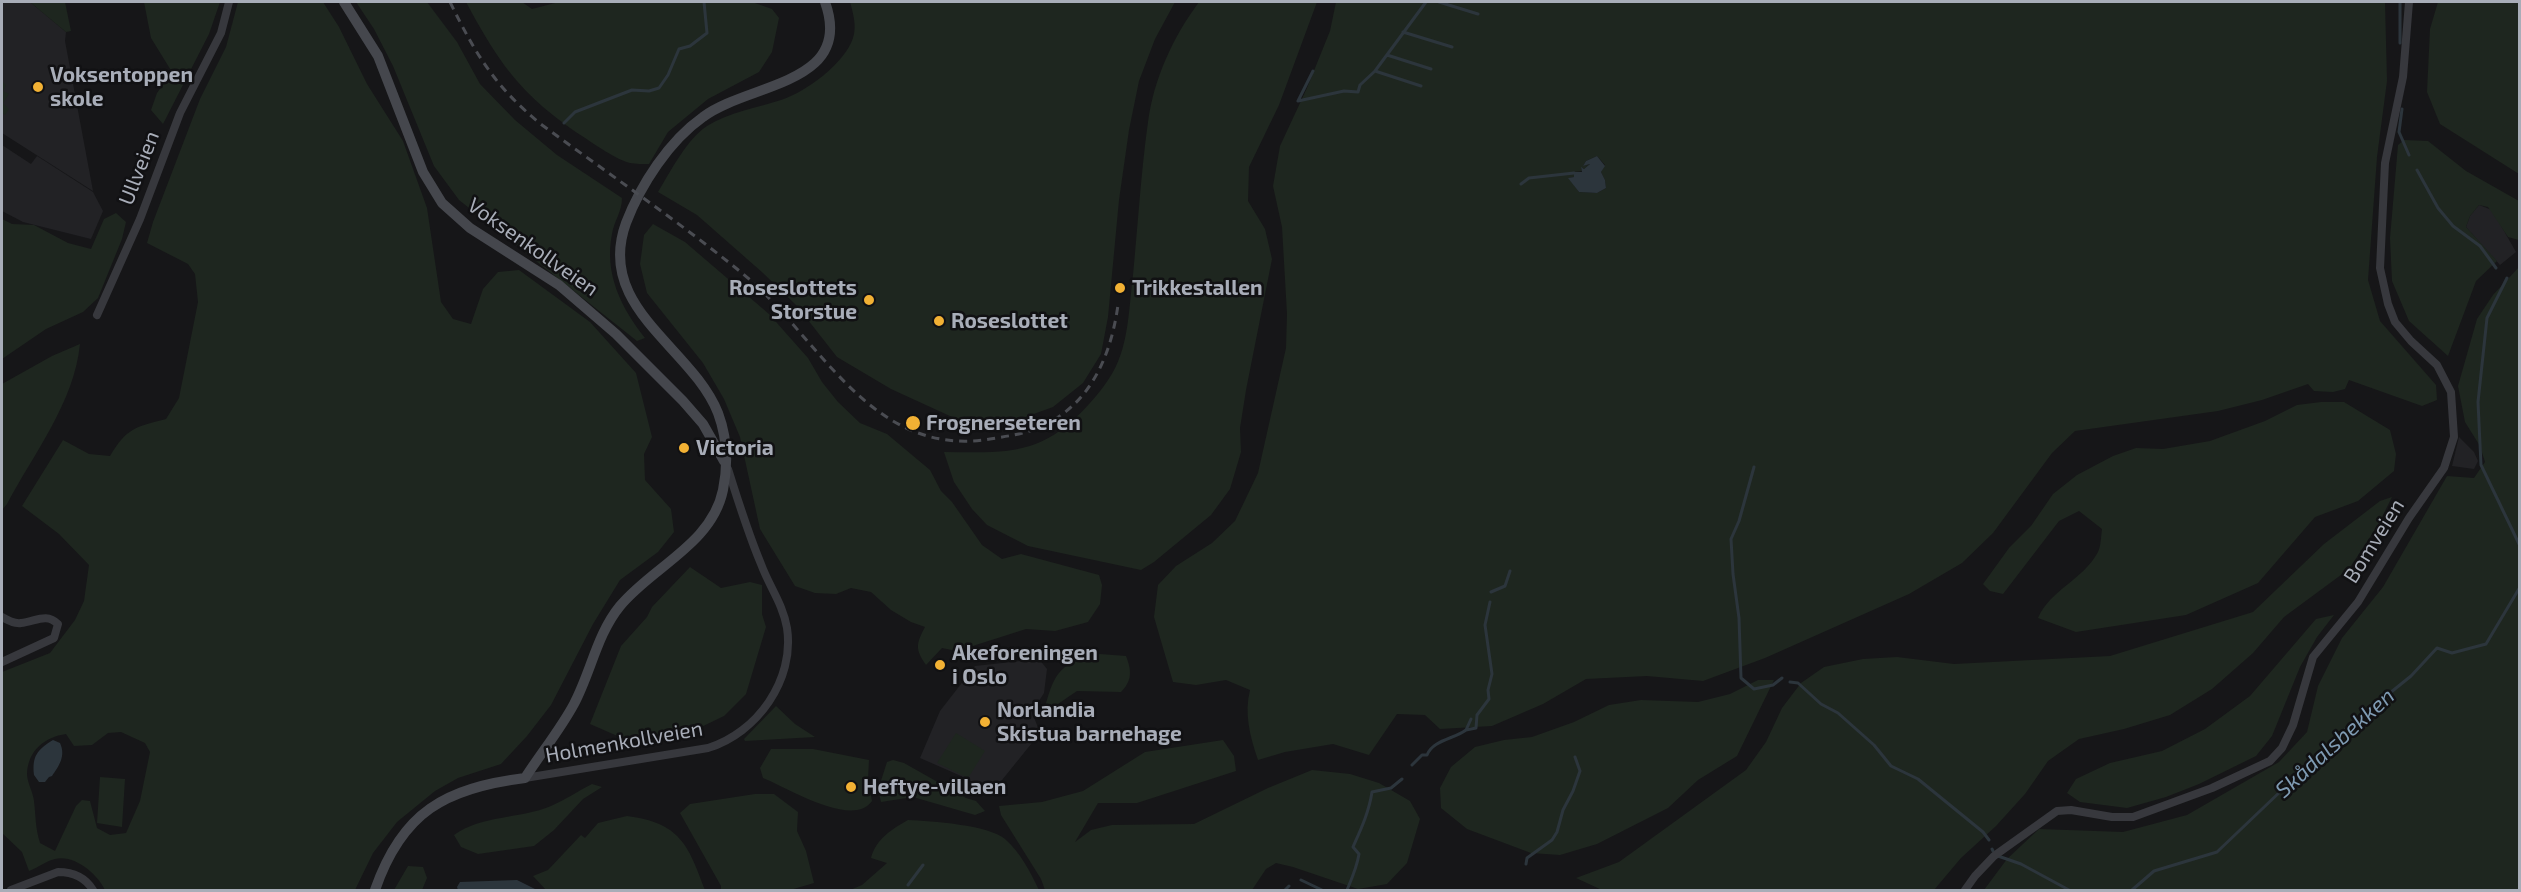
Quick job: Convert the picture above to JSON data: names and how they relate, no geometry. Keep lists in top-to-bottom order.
{
  "streets": {
    "main road": ["Voksenkollveien", "Holmenkollveien"],
    "street": ["Ullveien", "Bomveien"]
  },
  "crossings": [
    ["Voksenkollveien", "Holmenkollveien"]
  ],
  "water": ["Skådalsbekken"],
  "places": [
    "Voksentoppen skole",
    "Trikkestallen",
    "Roseslottets Storstue",
    "Roseslottet",
    "Frognerseteren",
    "Victoria",
    "Akeforeningen i Oslo",
    "Norlandia Skistua barnehage",
    "Heftye-villaen"
  ]
}
